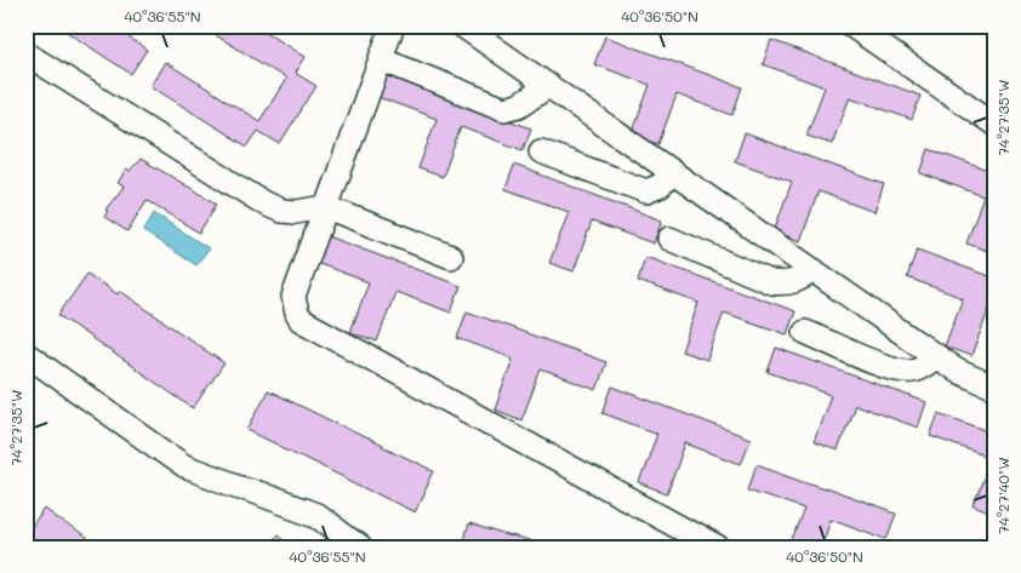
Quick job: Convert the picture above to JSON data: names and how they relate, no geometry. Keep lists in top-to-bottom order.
{
  "coordinates": [
    "40°36'55\"N",
    "40°36'50\"N",
    "74°27'35\"W",
    "74°27'40\"W"
  ]
}
